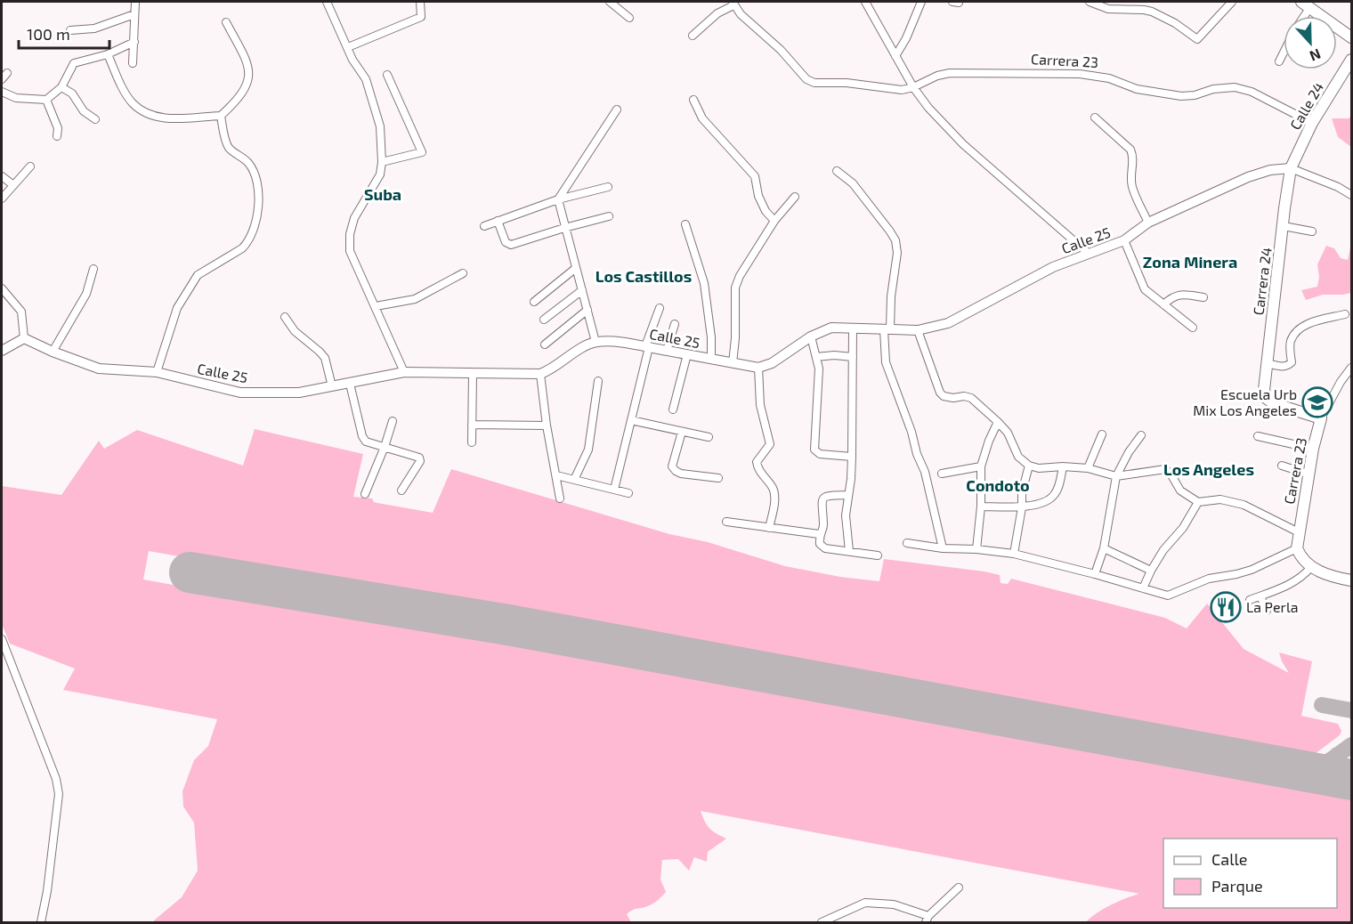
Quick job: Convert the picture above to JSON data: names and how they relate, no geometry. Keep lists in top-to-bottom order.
{
  "streets": {
    "main road": ["Carrera 23", "Calle 24", "Carrera 24"],
    "street": ["Calle 25"]
  },
  "crossings": [
    ["Carrera 23", "Calle 24"],
    ["Carrera 23", "Carrera 24"],
    ["Calle 24", "Calle 25"],
    ["Calle 24", "Carrera 24"],
    ["Calle 25", "Carrera 24"]
  ],
  "districts": [
    "Suba",
    "Zona Minera",
    "Los Castillos",
    "Los Angeles",
    "Condoto"
  ],
  "places": {
    "school or university": ["Escuela Urb Mix Los Angeles"],
    "restaurant": ["La Perla"]
  },
  "legend": ["Calle", "Parque"],
  "scale_bar": "100 m",
  "north": "bottom"
}
